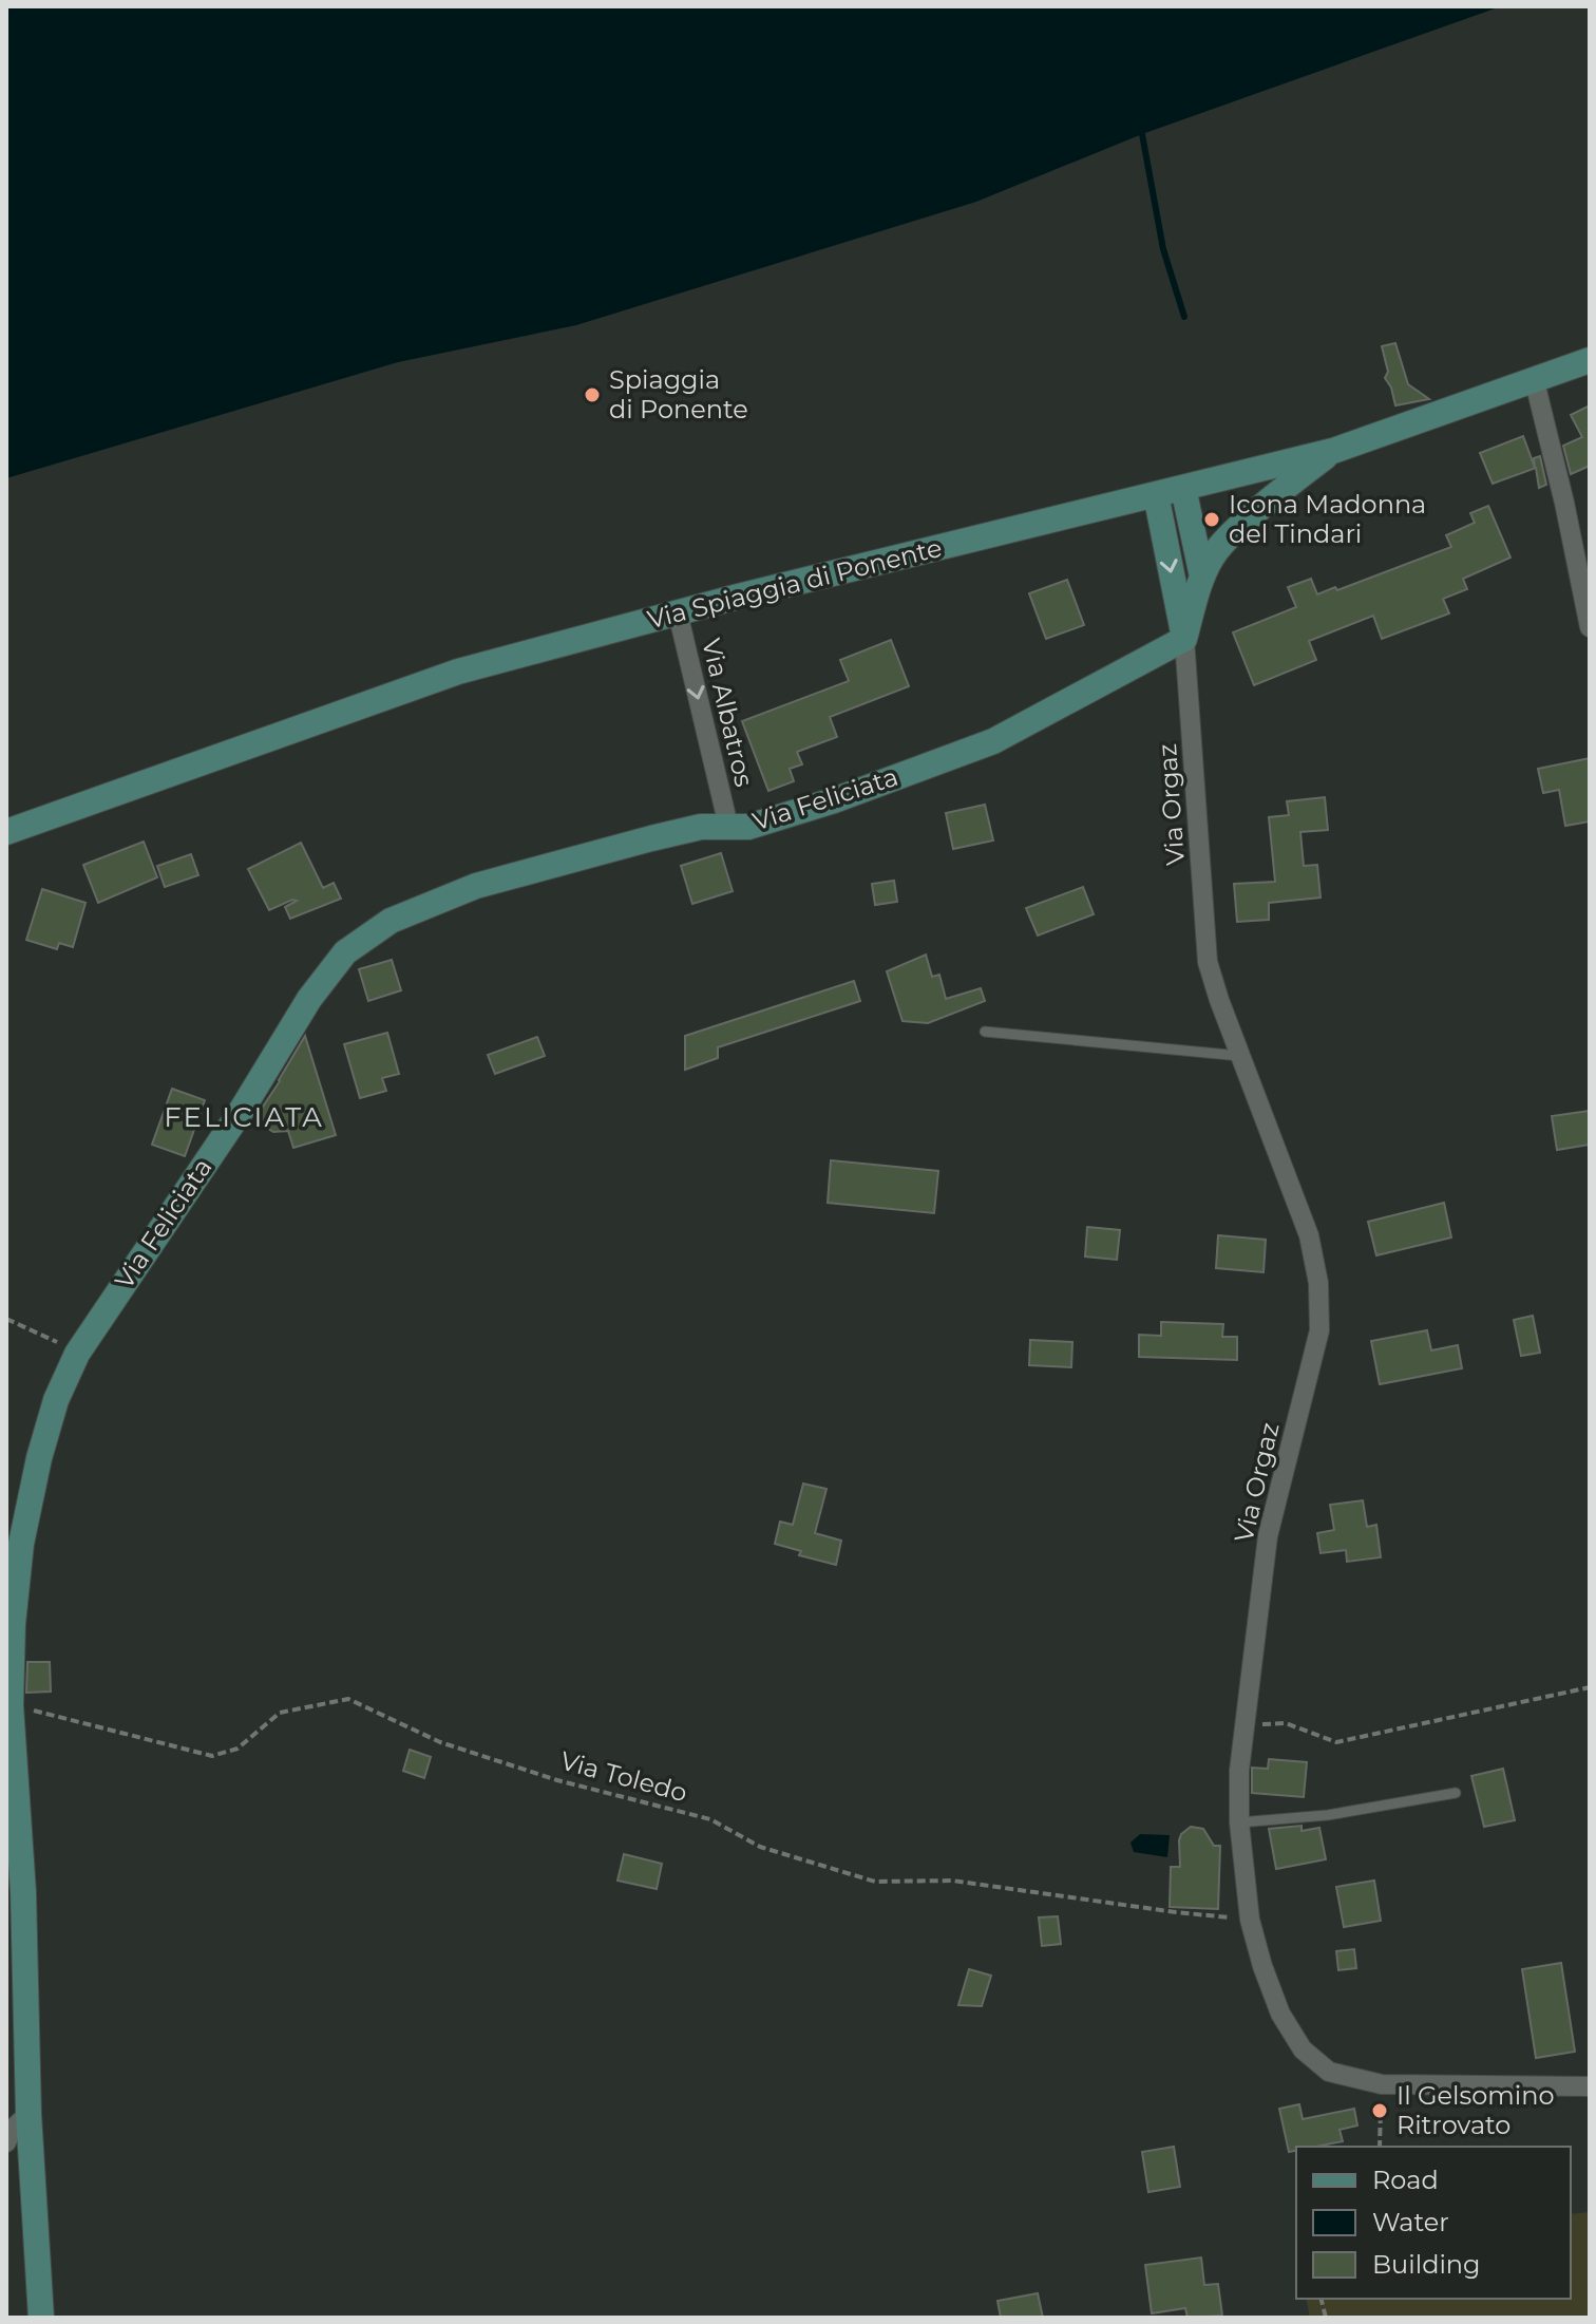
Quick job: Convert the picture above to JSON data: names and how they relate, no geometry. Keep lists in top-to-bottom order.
{
  "streets": {
    "street": [
      "Via Spiaggia di Ponente",
      "Via Albatros",
      "Via Feliciata",
      "Via Orgaz"
    ],
    "path": ["Via Toledo"]
  },
  "crossings": [
    ["Via Spiaggia di Ponente", "Via Albatros"],
    ["Via Albatros", "Via Feliciata"],
    ["Via Feliciata", "Via Orgaz"],
    ["Via Feliciata", "Via Toledo"],
    ["Via Orgaz", "Via Toledo"]
  ],
  "one_way": ["Via Albatros"],
  "districts": ["FELICIATA"],
  "places": ["Spiaggia di Ponente", "Icona Madonna del Tindari", "Il Gelsomino Ritrovato"],
  "legend": ["Road", "Water", "Building"]
}
